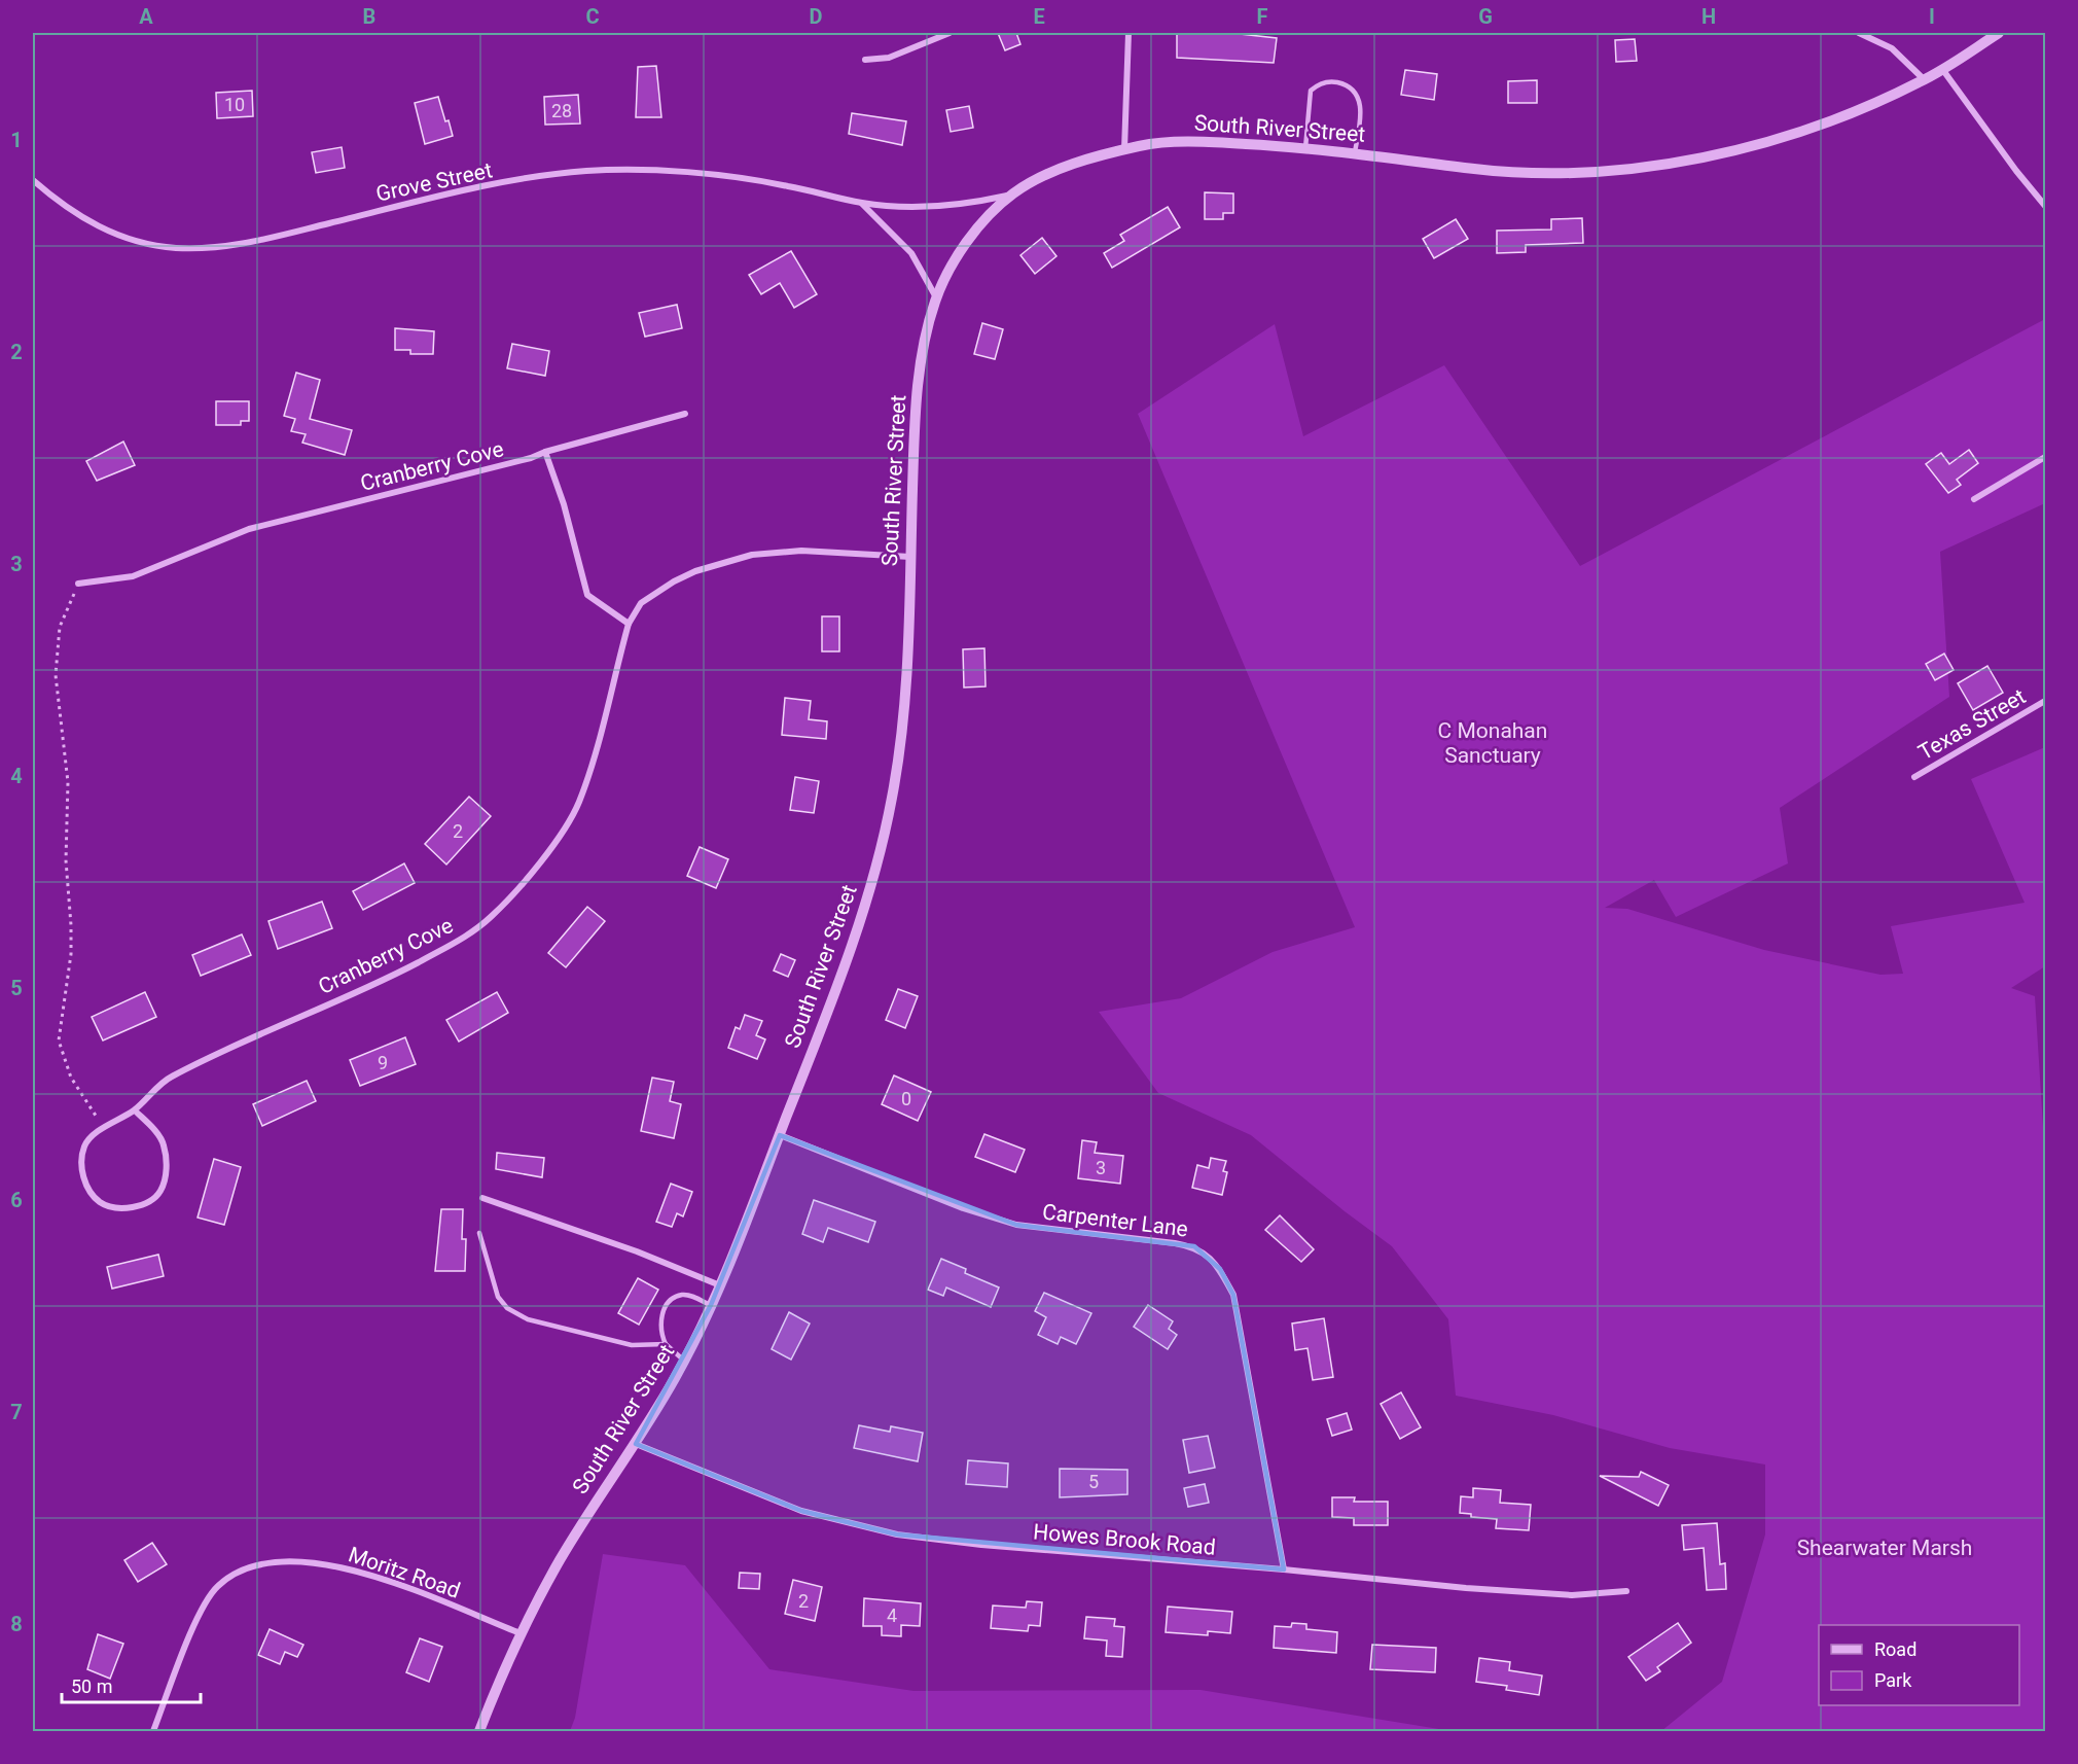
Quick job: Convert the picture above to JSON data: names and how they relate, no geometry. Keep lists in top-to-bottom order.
{
  "streets": {
    "street": [
      "South River Street",
      "Grove Street",
      "Cranberry Cove",
      "Texas Street",
      "Carpenter Lane",
      "Howes Brook Road",
      "Moritz Road"
    ]
  },
  "crossings": [
    ["South River Street", "Grove Street"],
    ["South River Street", "Cranberry Cove"],
    ["South River Street", "Carpenter Lane"],
    ["South River Street", "Howes Brook Road"],
    ["South River Street", "Moritz Road"],
    ["Carpenter Lane", "Howes Brook Road"]
  ],
  "parks": ["C Monahan Sanctuary", "Shearwater Marsh"],
  "house_numbers": [
    "10",
    "28",
    "2",
    "9",
    "0",
    "3",
    "5",
    "2",
    "4"
  ],
  "legend": ["Road", "Park"],
  "scale_bar": "50 m",
  "grid": {
    "columns": [
      "A",
      "B",
      "C",
      "D",
      "E",
      "F",
      "G",
      "H",
      "I"
    ],
    "rows": [
      "1",
      "2",
      "3",
      "4",
      "5",
      "6",
      "7",
      "8"
    ]
  }
}
